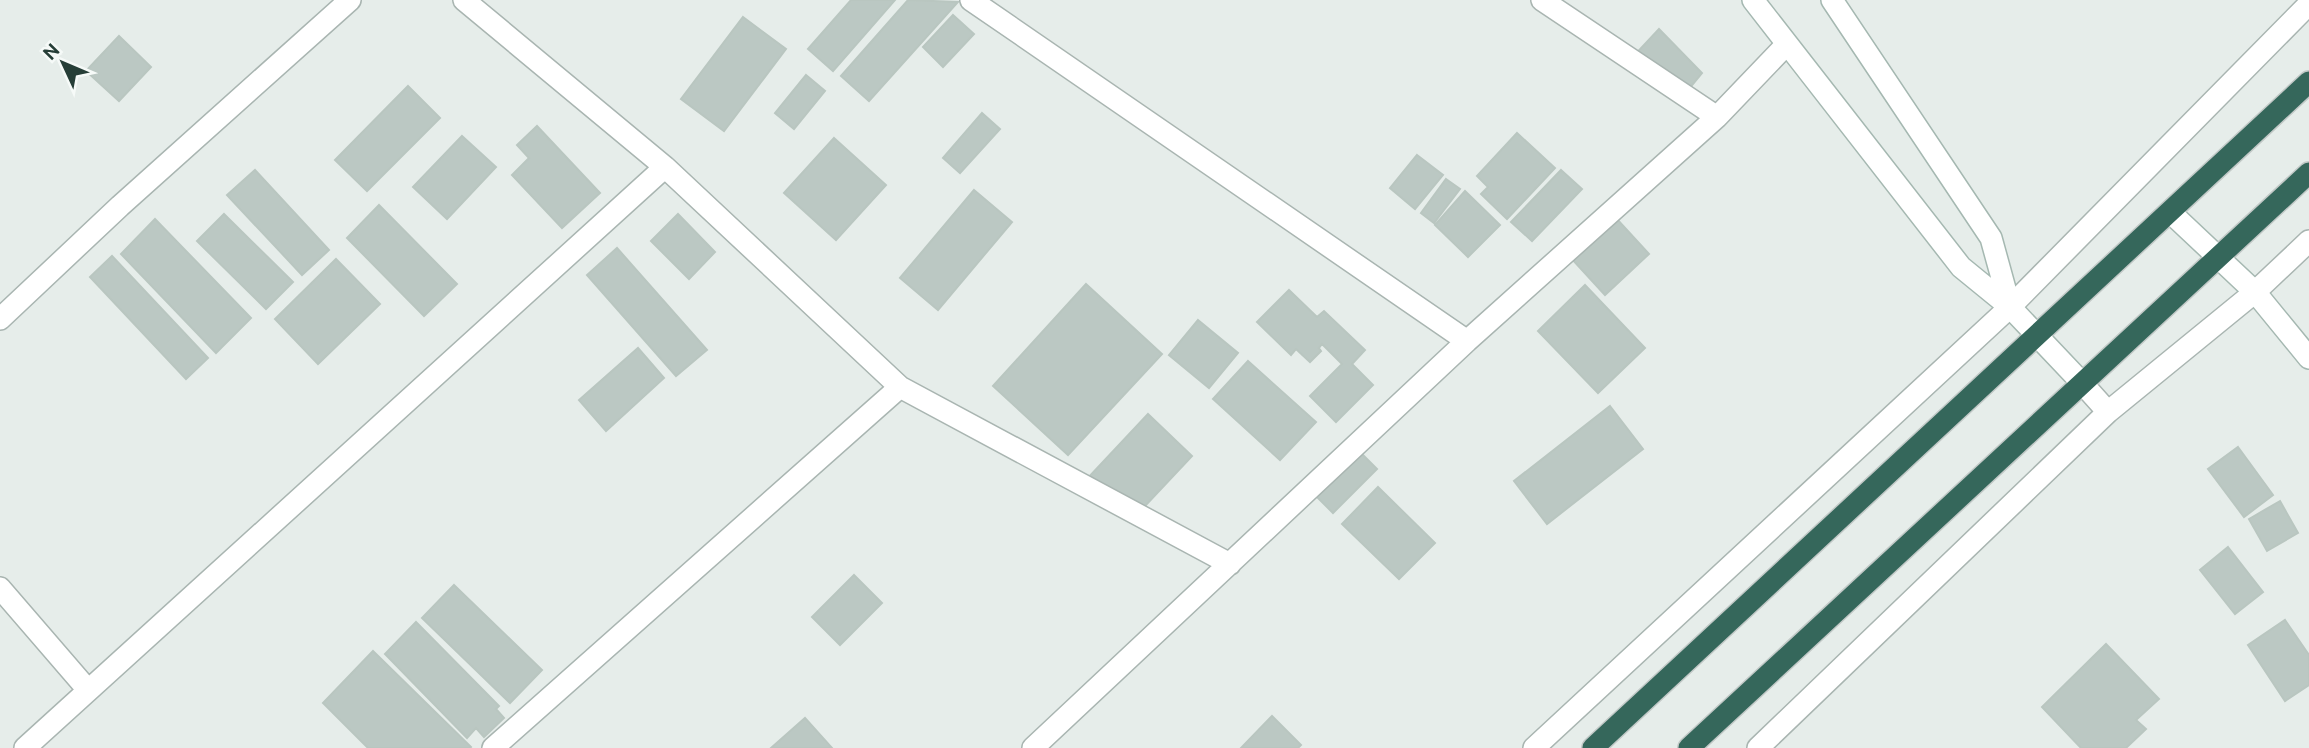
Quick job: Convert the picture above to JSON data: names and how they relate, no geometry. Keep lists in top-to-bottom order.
{
  "north": "top left"
}
